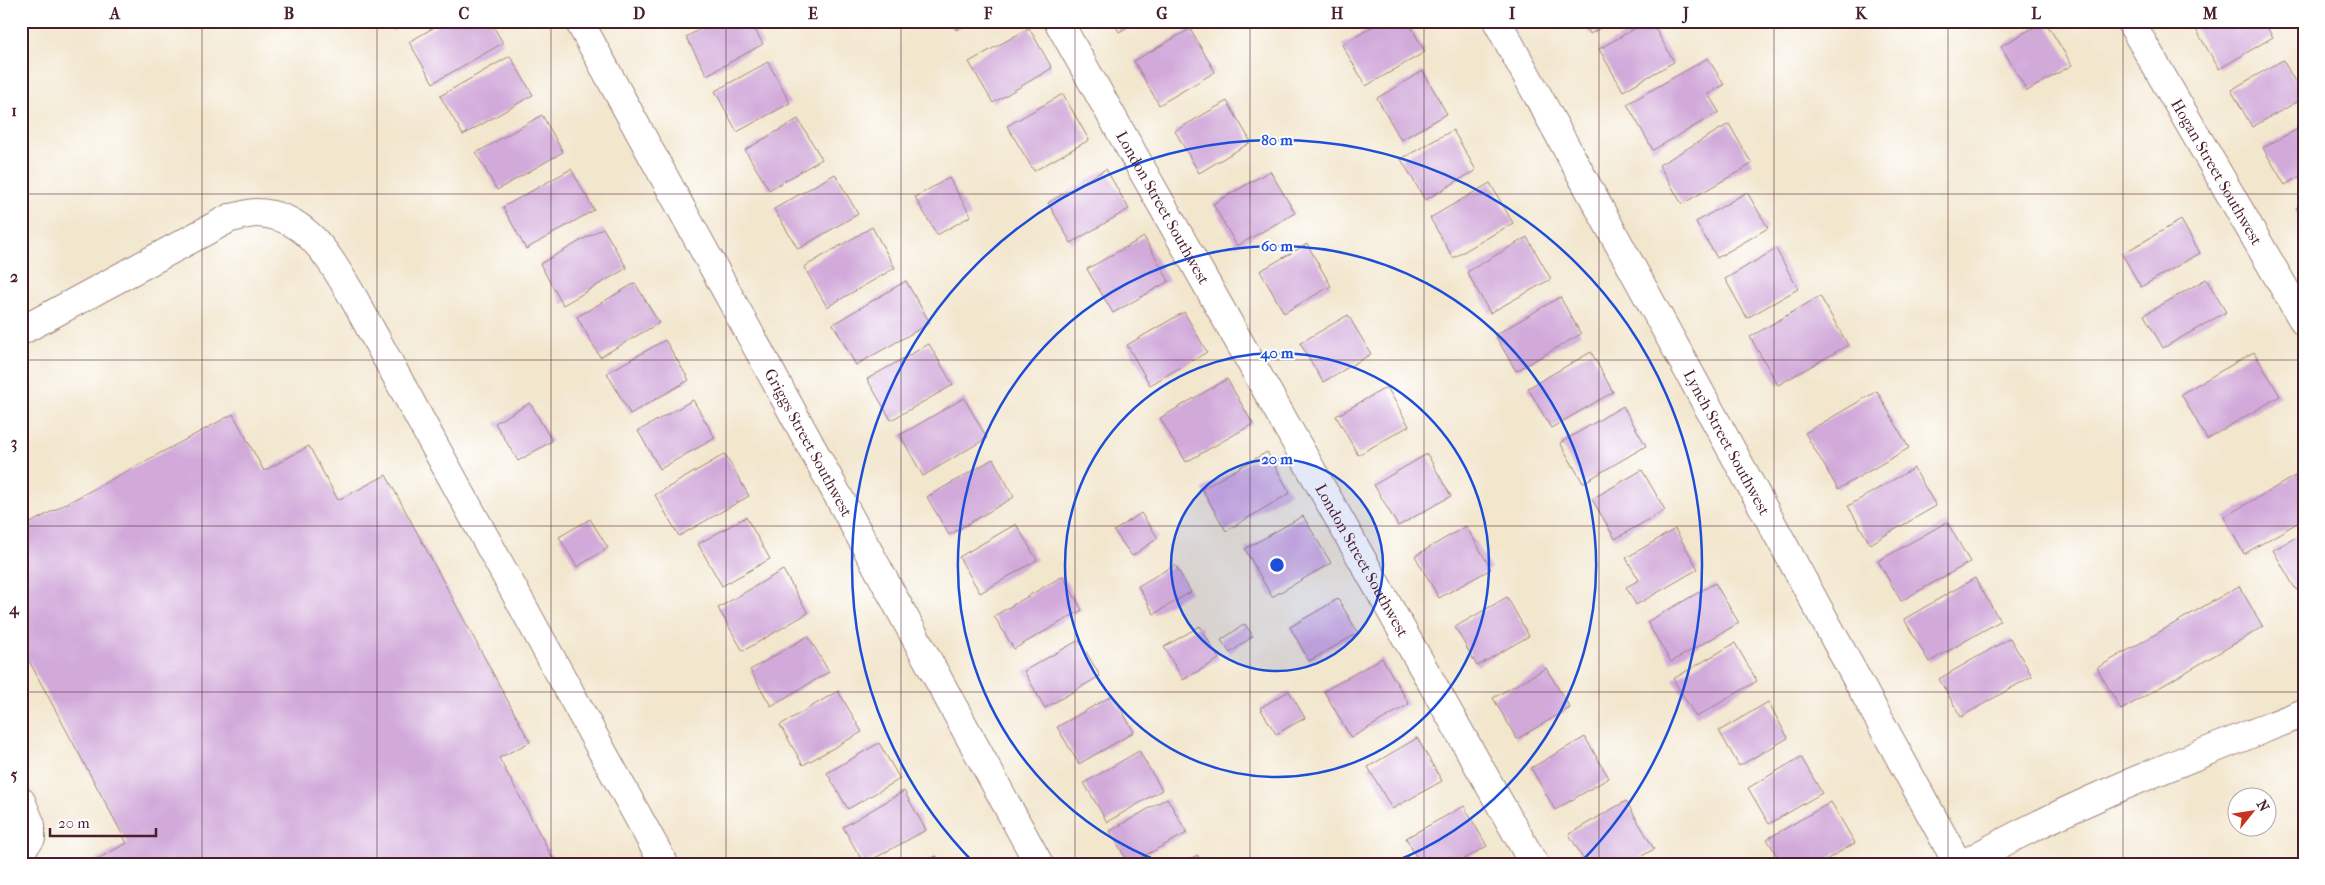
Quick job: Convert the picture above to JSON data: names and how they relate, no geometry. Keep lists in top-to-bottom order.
{
  "streets": {
    "street": [
      "Hogan Street Southwest",
      "London Street Southwest",
      "Griggs Street Southwest",
      "Lynch Street Southwest"
    ]
  },
  "scale_bar": "20 m",
  "north": "top right",
  "grid": {
    "columns": [
      "A",
      "B",
      "C",
      "D",
      "E",
      "F",
      "G",
      "H",
      "I",
      "J",
      "K",
      "L",
      "M"
    ],
    "rows": [
      "1",
      "2",
      "3",
      "4",
      "5"
    ]
  },
  "rings": [
    "80 m",
    "60 m",
    "40 m",
    "20 m"
  ]
}
